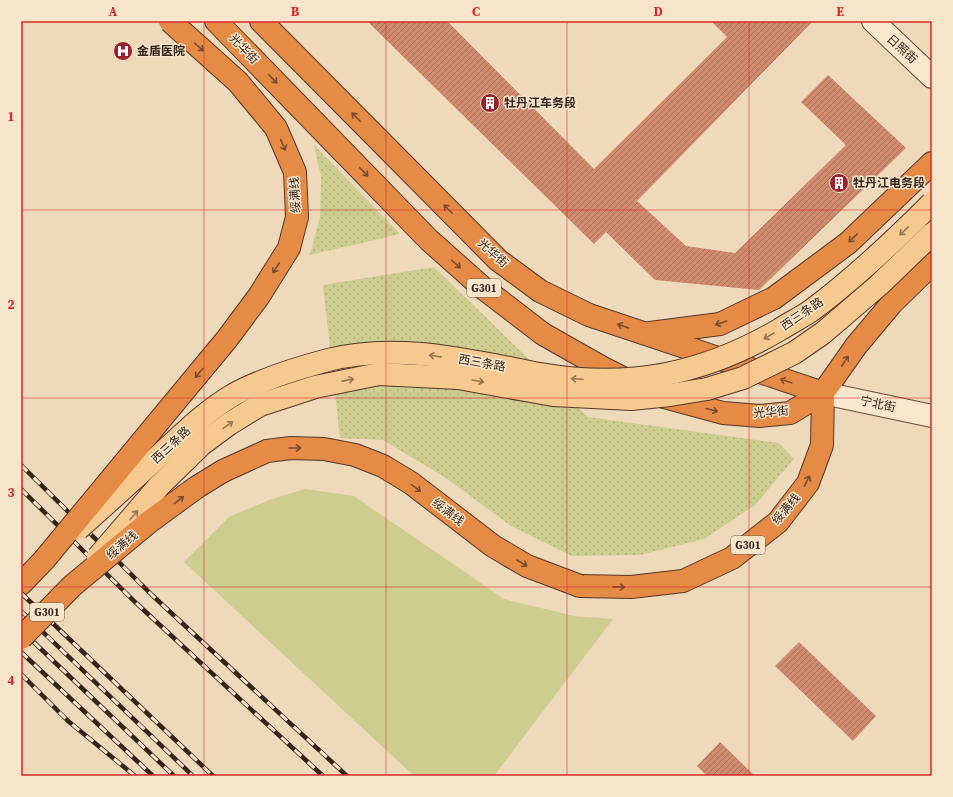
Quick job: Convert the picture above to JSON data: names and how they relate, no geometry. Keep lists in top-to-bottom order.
{
  "streets": {
    "highway": ["光华街", "绥满线", "G301"],
    "main road": ["西三条路"],
    "street": ["日照街", "宁北街"]
  },
  "crossings": [
    ["光华街", "绥满线"],
    ["光华街", "宁北街"],
    ["绥满线", "西三条路"],
    ["绥满线", "宁北街"]
  ],
  "places": {
    "hospital": ["金盾医院"],
    "building": ["牡丹江车务段", "牡丹江电务段"]
  },
  "grid": {
    "columns": [
      "A",
      "B",
      "C",
      "D",
      "E"
    ],
    "rows": [
      "1",
      "2",
      "3",
      "4"
    ]
  }
}
